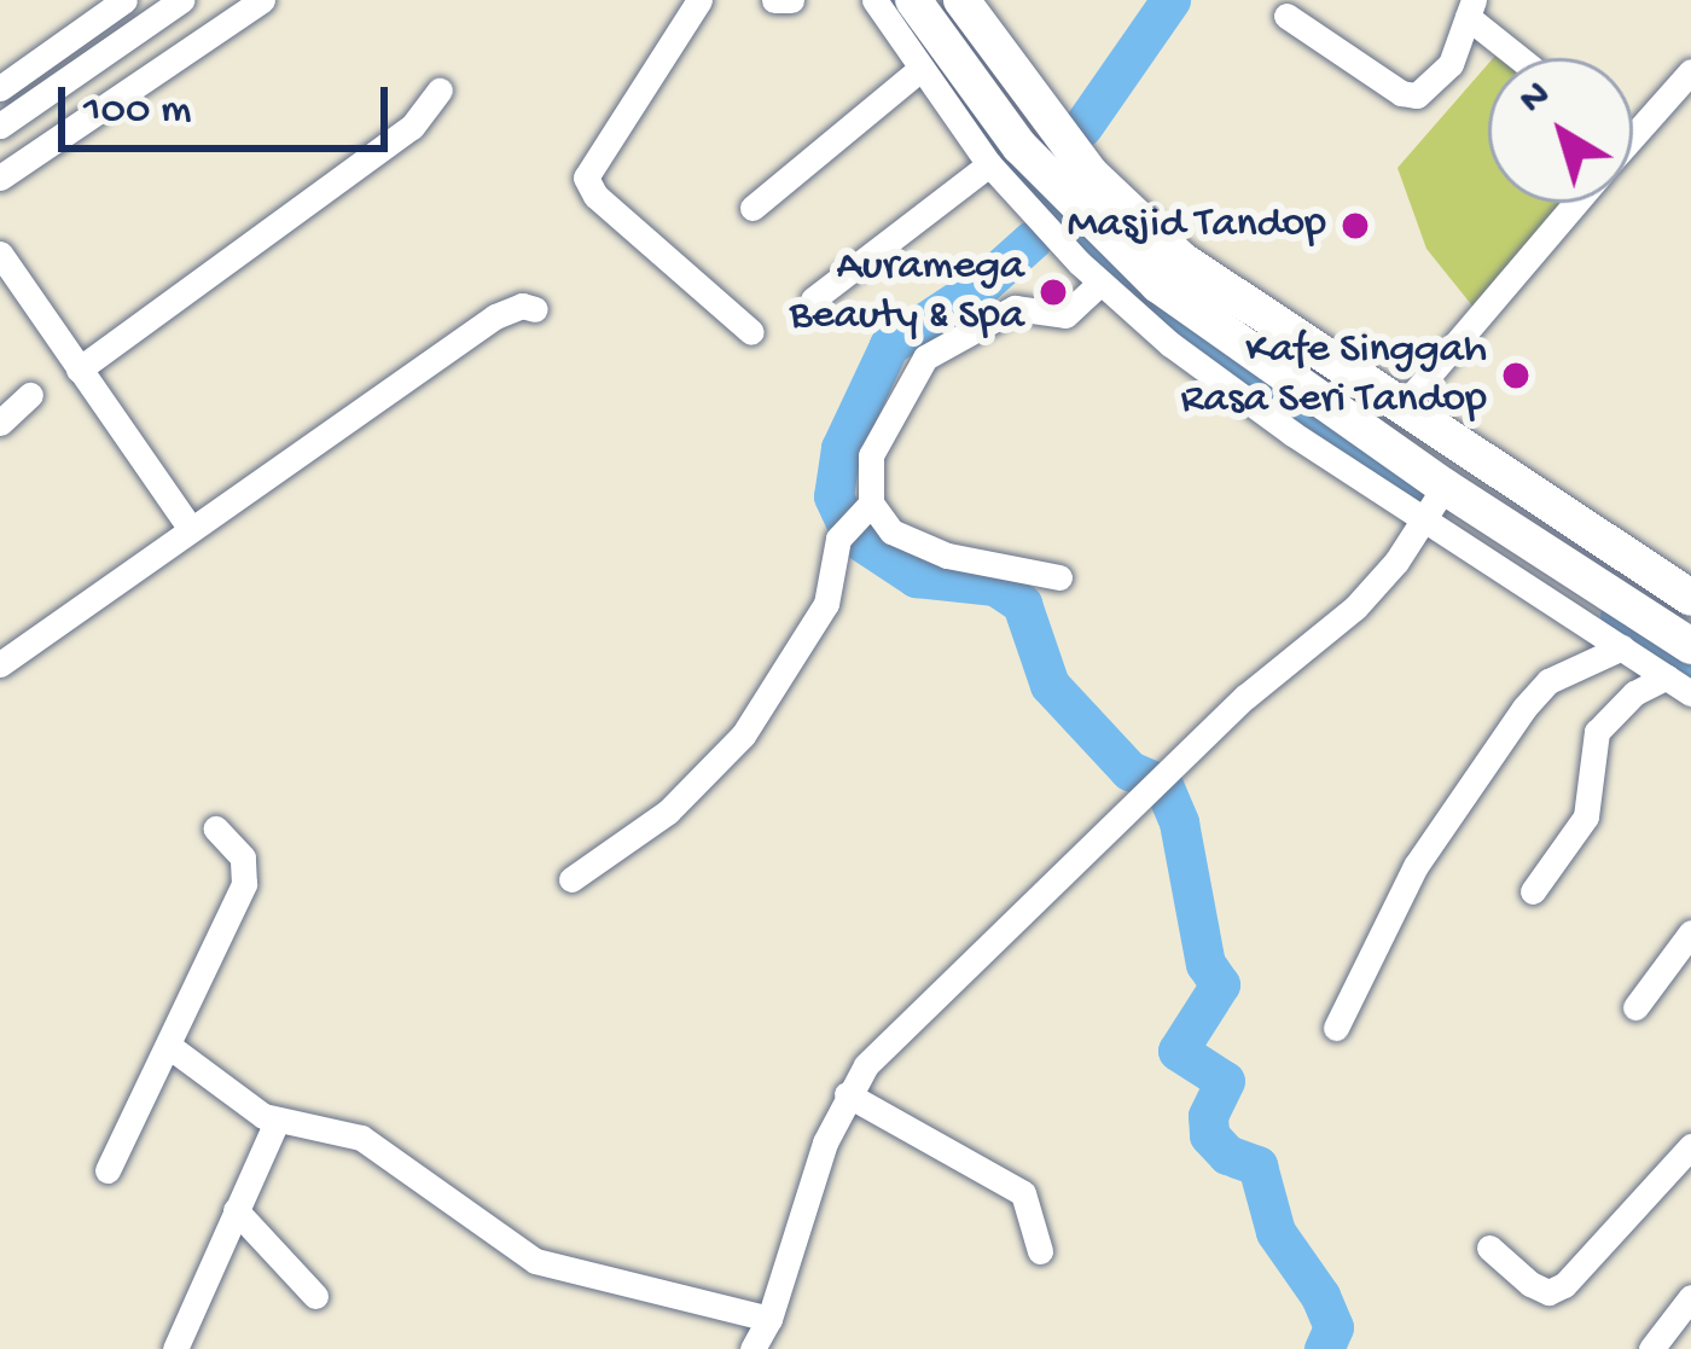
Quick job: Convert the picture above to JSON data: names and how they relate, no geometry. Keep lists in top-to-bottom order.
{
  "places": ["Masjid Tandop", "Auramega Beauty & Spa", "Kafe Singgah Rasa Seri Tandop"],
  "scale_bar": "100 m",
  "north": "top left"
}
